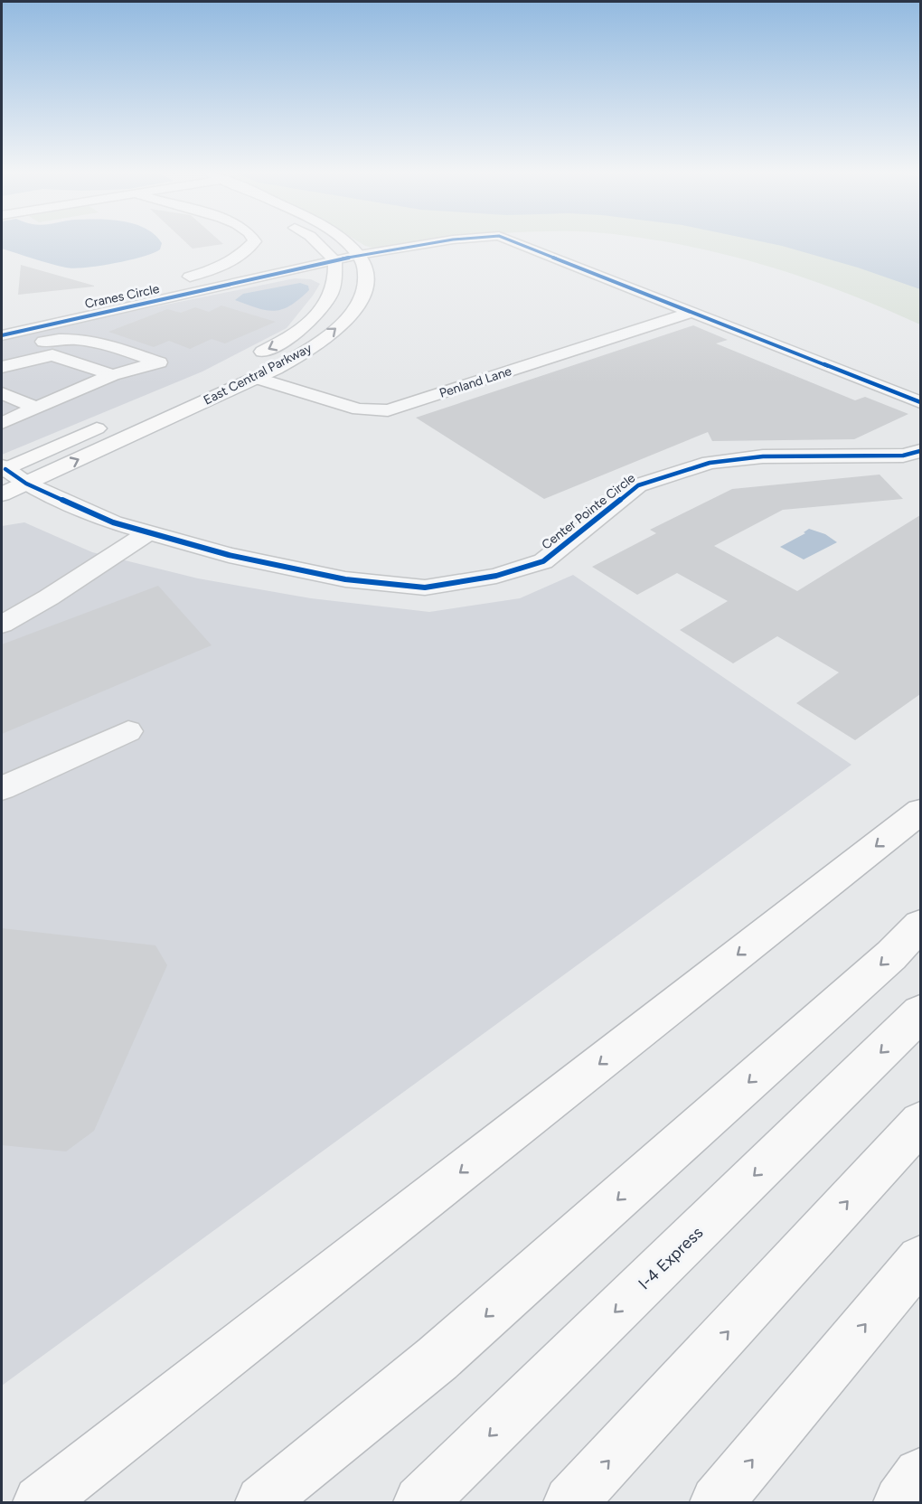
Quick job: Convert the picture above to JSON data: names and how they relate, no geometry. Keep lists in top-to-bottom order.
{
  "streets": {
    "main road": ["East Central Parkway", "I-4 Express"],
    "street": ["Cranes Circle", "Penland Lane", "Center Pointe Circle"]
  },
  "crossings": [
    ["Cranes Circle", "East Central Parkway"],
    ["East Central Parkway", "Penland Lane"],
    ["East Central Parkway", "Center Pointe Circle"]
  ]
}
